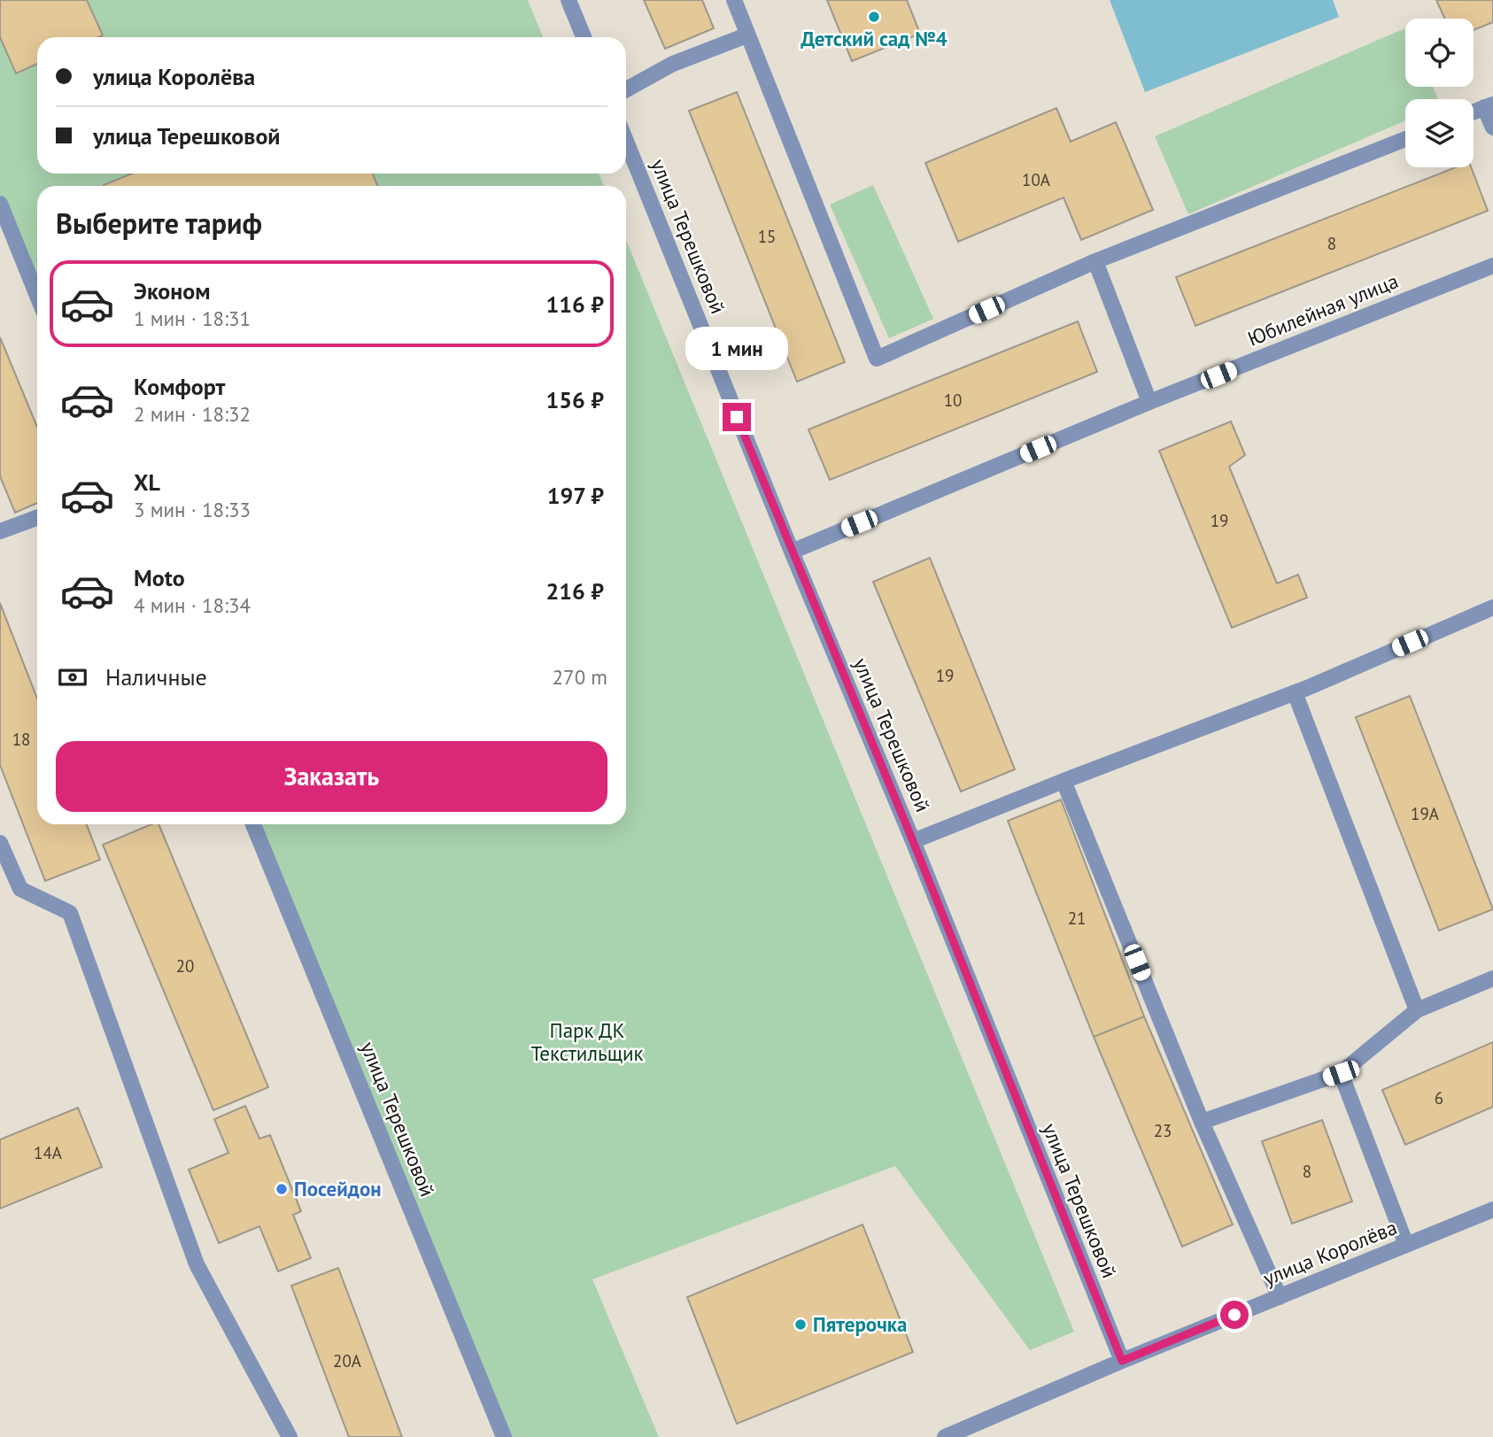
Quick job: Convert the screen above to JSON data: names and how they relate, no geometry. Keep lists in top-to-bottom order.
{
  "streets": {
    "street": ["улица Терешковой", "Юбилейная улица", "улица Королёва"]
  },
  "crossings": [
    ["улица Терешковой", "Юбилейная улица"],
    ["улица Терешковой", "улица Королёва"]
  ],
  "parks": ["Парк ДК Текстильщик"],
  "places": ["Детский сад №4", "Посейдон", "Пятерочка"],
  "house_numbers": [
    "10А",
    "15",
    "8",
    "10",
    "19",
    "19",
    "18",
    "19А",
    "21",
    "20",
    "6",
    "23",
    "14А",
    "8",
    "20А"
  ],
  "page": {
    "banner": ["улица Королёва", "улица Терешковой"],
    "heading": "Выберите тариф",
    "list": [
      {
        "name": "Эконом",
        "note": "1 мин · 18:31",
        "value": "116 ₽"
      },
      {
        "name": "Комфорт",
        "note": "2 мин · 18:32",
        "value": "156 ₽"
      },
      {
        "name": "XL",
        "note": "3 мин · 18:33",
        "value": "197 ₽"
      },
      {
        "name": "Moto",
        "note": "4 мин · 18:34",
        "value": "216 ₽"
      }
    ],
    "bubble": "1 мин",
    "pay": ["Наличные", "270 m"],
    "buttons": "Заказать"
  }
}
